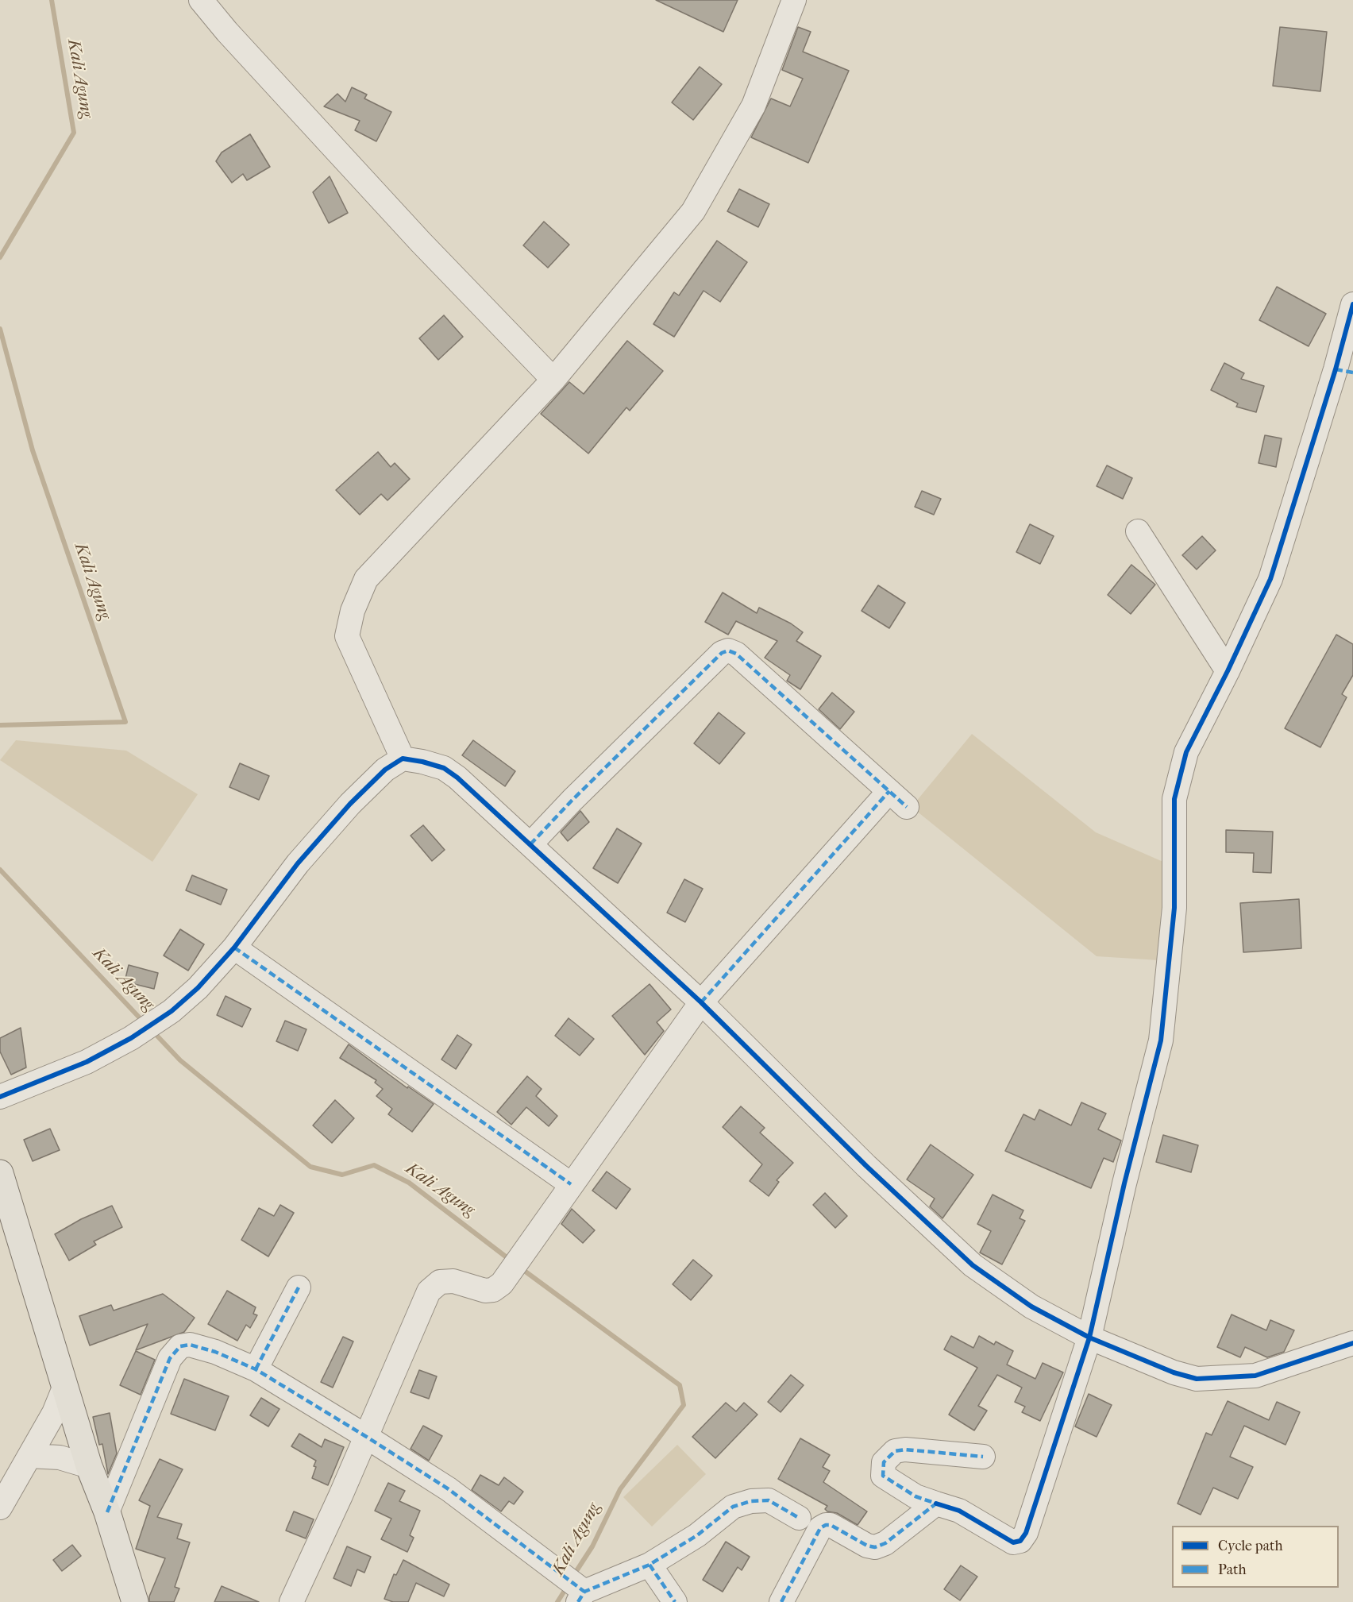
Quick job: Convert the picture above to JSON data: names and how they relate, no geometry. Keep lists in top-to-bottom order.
{
  "water": ["Kali Agung"],
  "legend": ["Cycle path", "Path"]
}
